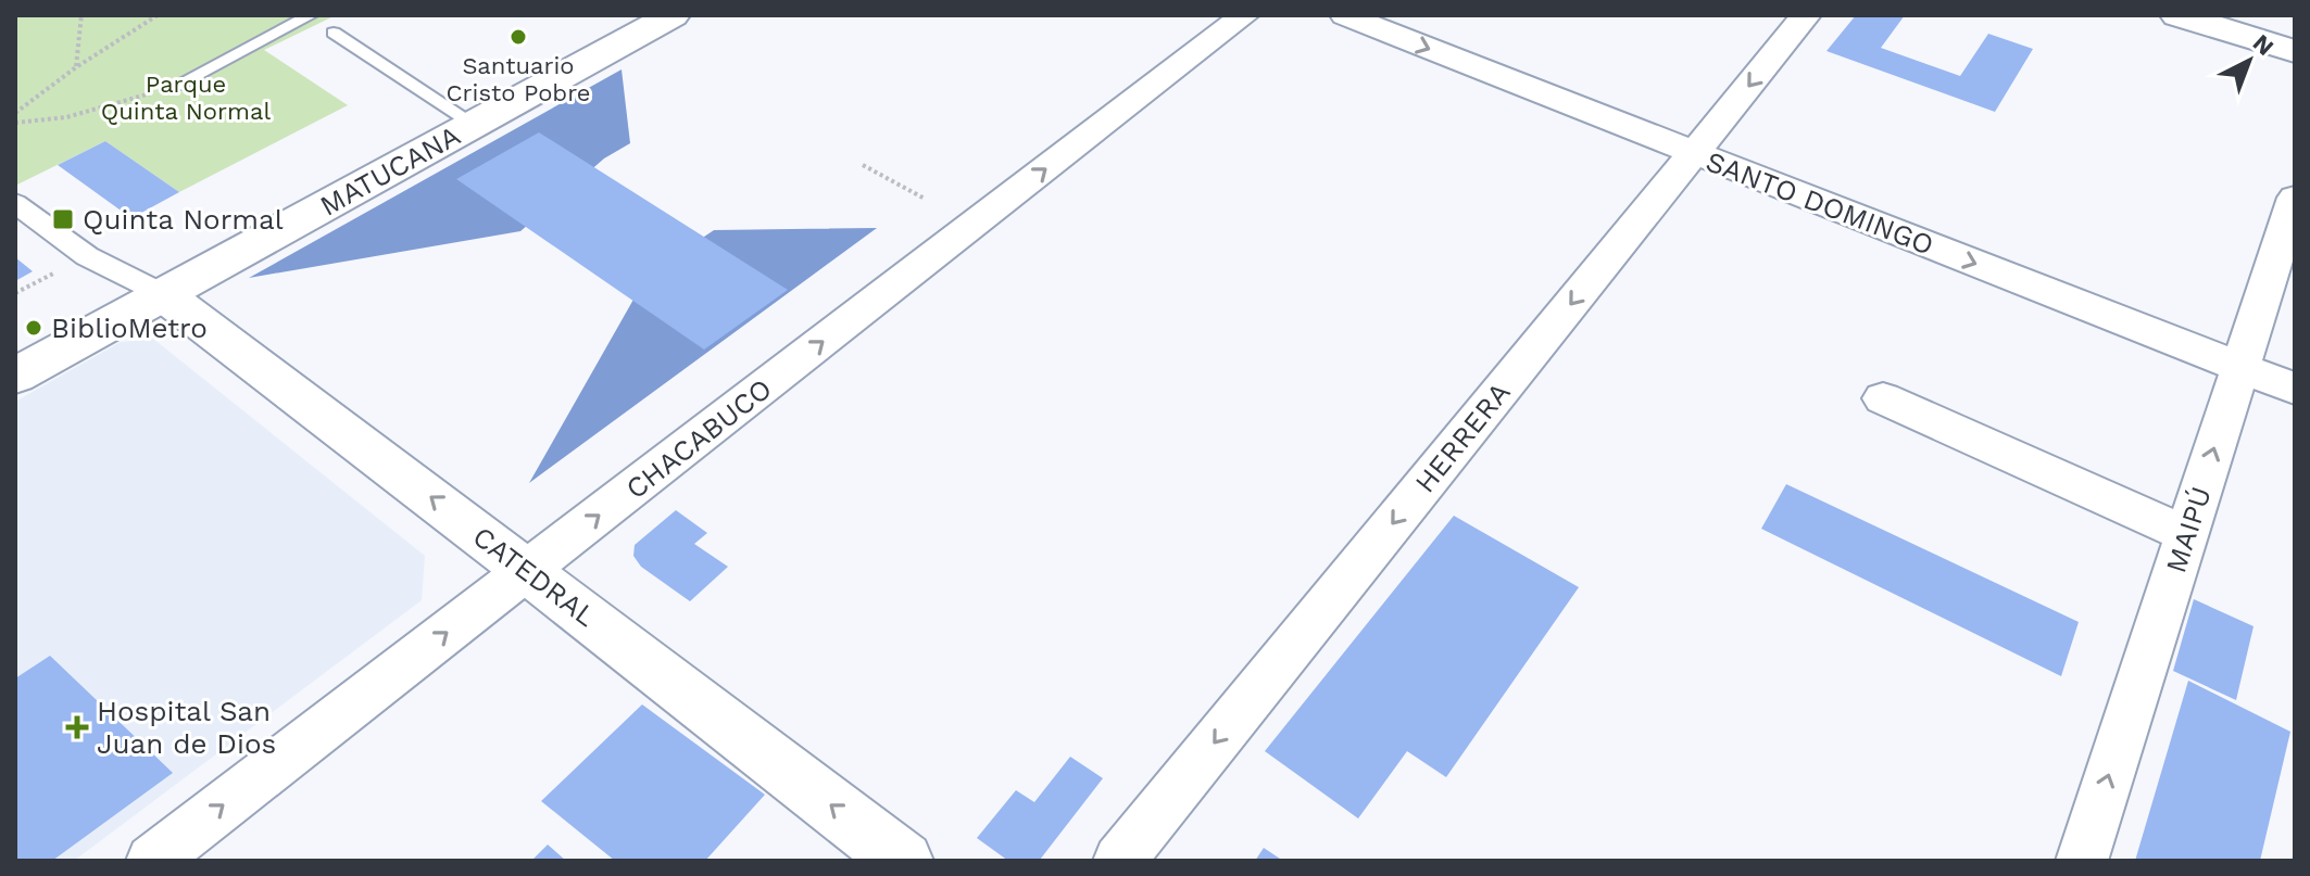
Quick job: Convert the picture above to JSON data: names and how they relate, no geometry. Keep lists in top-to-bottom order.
{
  "streets": {
    "main road": ["MATUCANA", "CATEDRAL"],
    "street": [
      "SANTO DOMINGO",
      "HERRERA",
      "CHACABUCO",
      "MAIPÚ"
    ]
  },
  "crossings": [
    ["MATUCANA", "CATEDRAL"],
    ["SANTO DOMINGO", "HERRERA"],
    ["SANTO DOMINGO", "MAIPÚ"],
    ["CHACABUCO", "CATEDRAL"]
  ],
  "one_way": [
    "HERRERA",
    "CHACABUCO",
    "MAIPÚ",
    "CATEDRAL"
  ],
  "parks": ["Parque Quinta Normal"],
  "places": {
    "other": ["Santuario Cristo Pobre", "BiblioMetro"],
    "transit": ["Quinta Normal"],
    "health": ["Hospital San Juan de Dios"]
  },
  "north": "top right"
}
